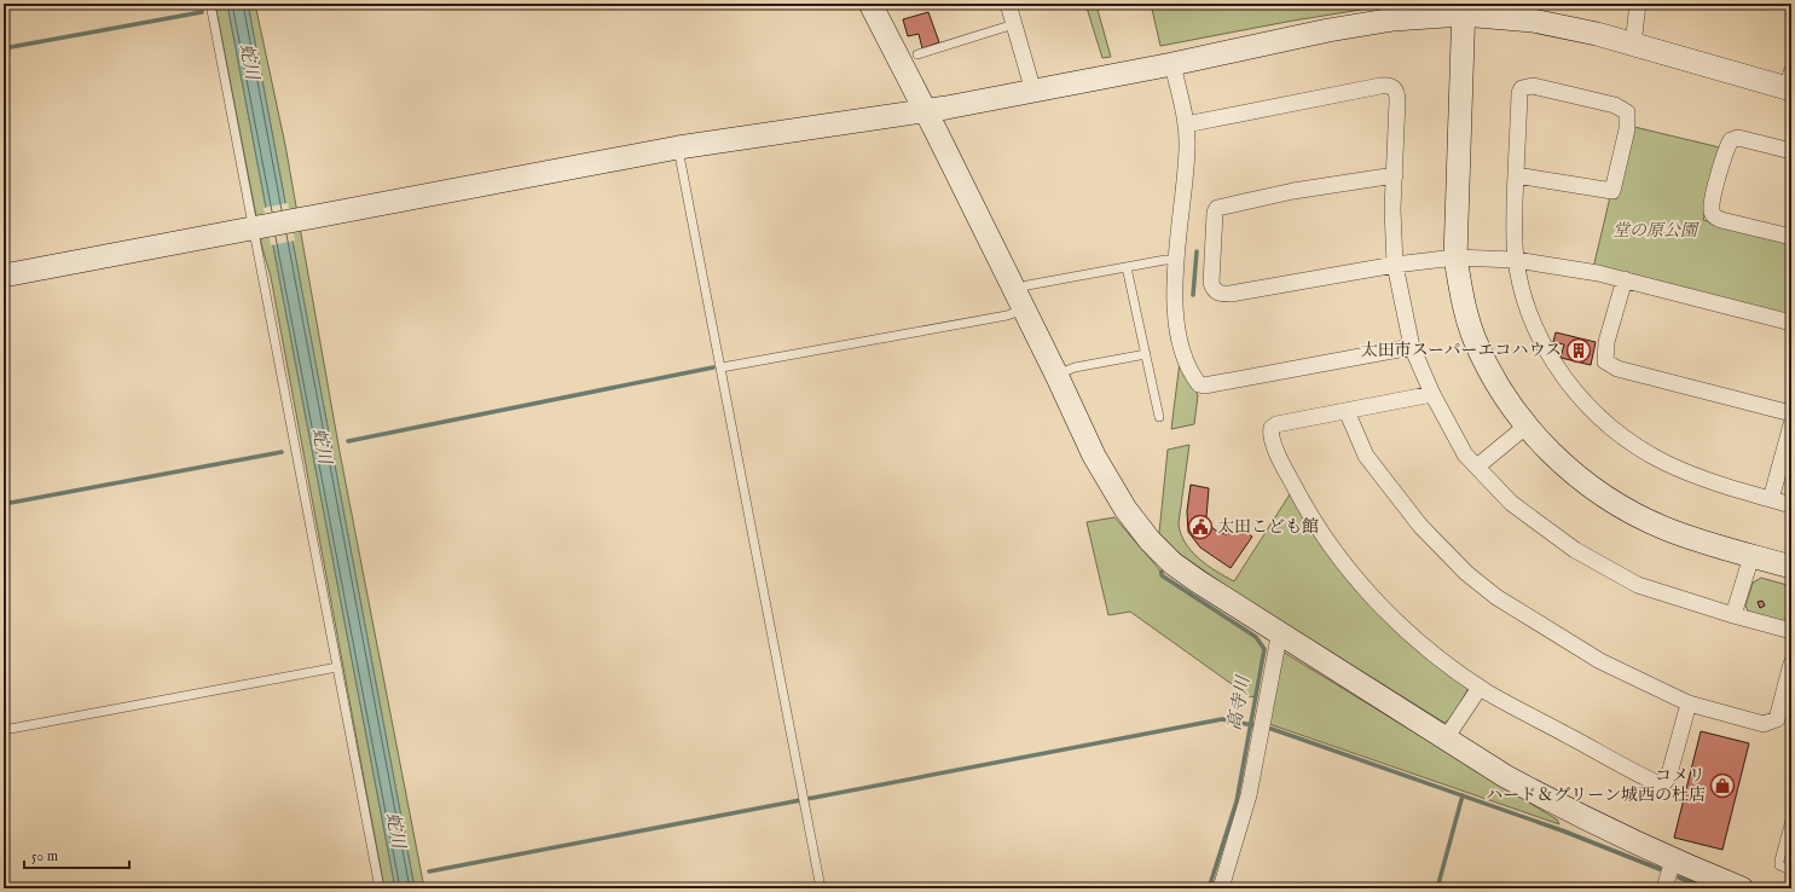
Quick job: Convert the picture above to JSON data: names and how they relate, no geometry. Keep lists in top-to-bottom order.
{
  "water": ["蛇川", "高寺川"],
  "parks": ["堂の原公園"],
  "places": {
    "building": ["太田市スーパーエコハウス"],
    "public building": ["太田こども館"],
    "shop": ["コメリ ハード＆グリーン城西の杜店"]
  },
  "scale_bar": "50 m"
}
